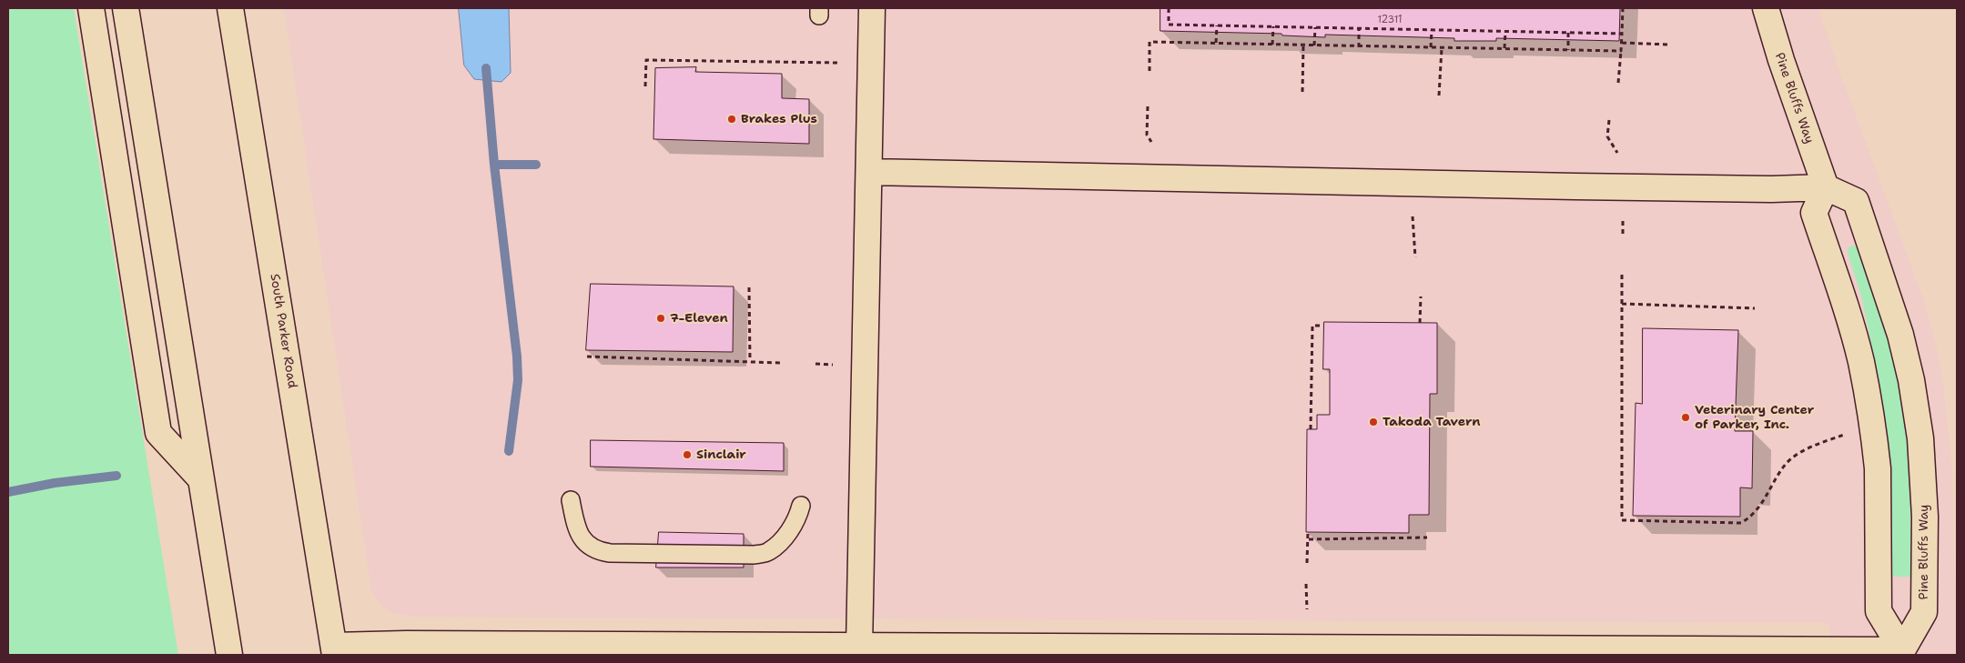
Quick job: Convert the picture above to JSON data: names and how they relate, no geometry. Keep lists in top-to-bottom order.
{
  "streets": {
    "main road": ["Pine Bluffs Way", "South Parker Road"]
  },
  "places": [
    "Brakes Plus",
    "7-Eleven",
    "Veterinary Center of Parker, Inc.",
    "Takoda Tavern",
    "Sinclair"
  ],
  "house_numbers": ["12311"]
}
